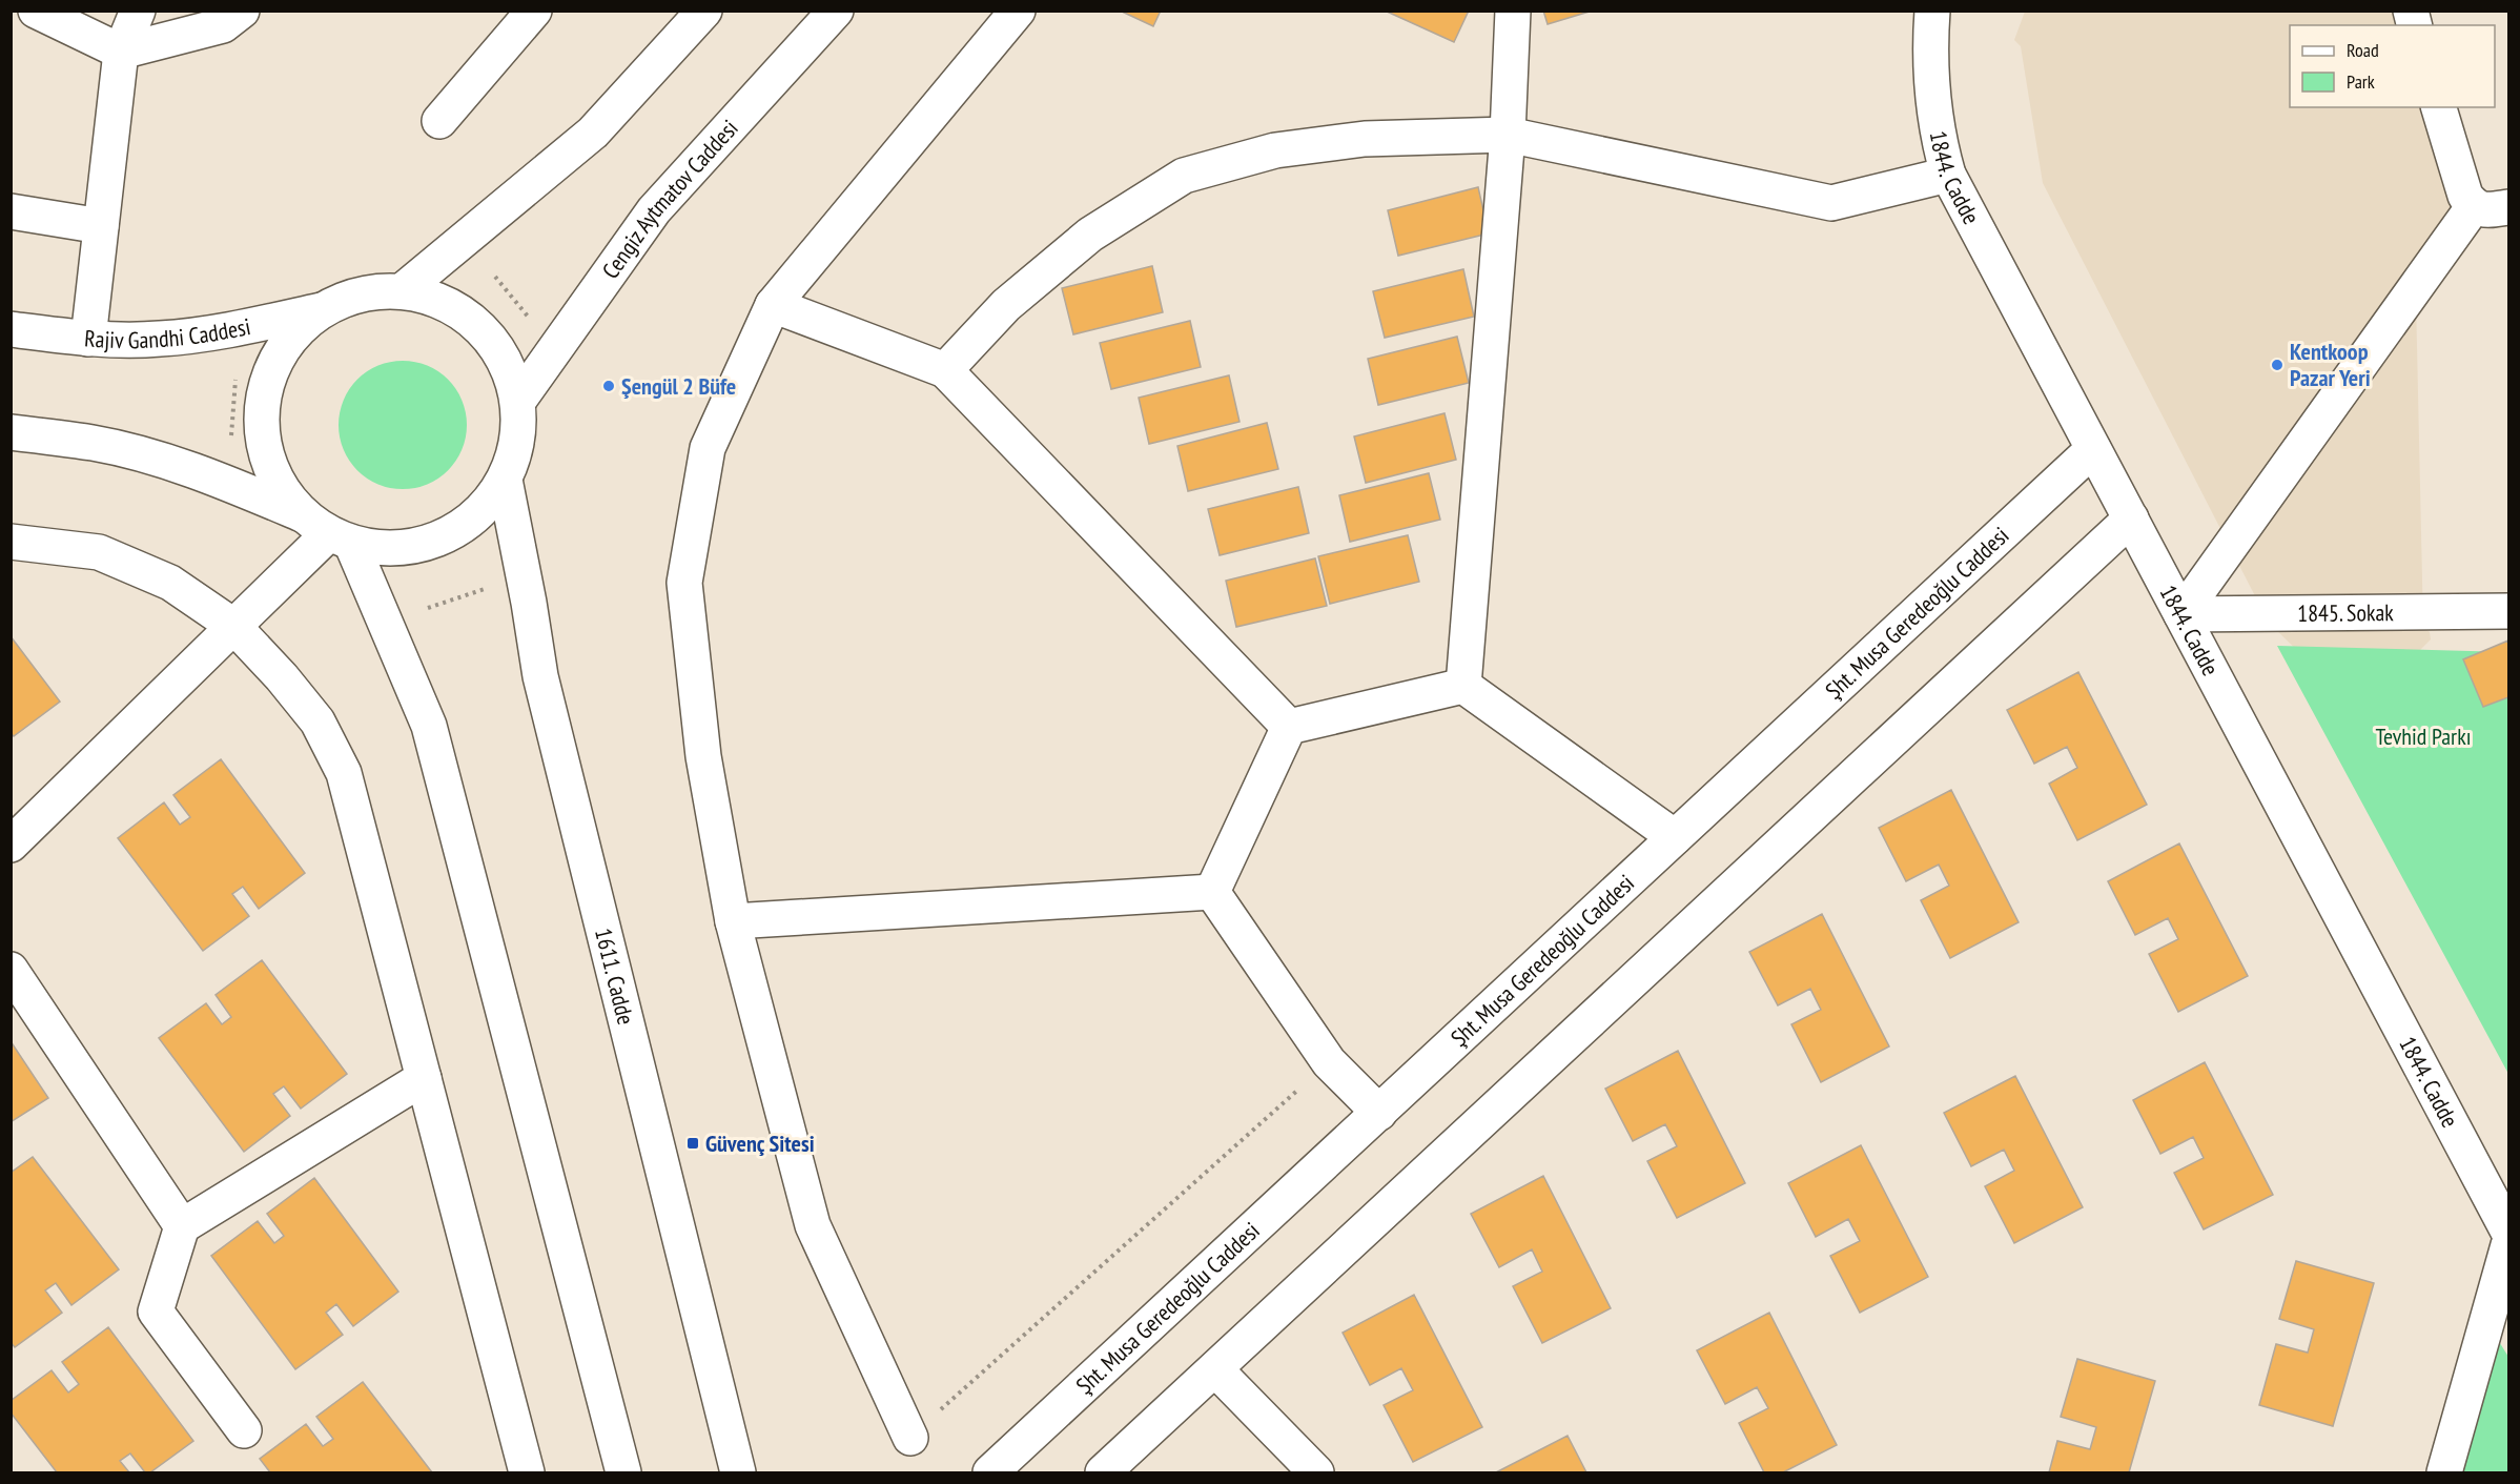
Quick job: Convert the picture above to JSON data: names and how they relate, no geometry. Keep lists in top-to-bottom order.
{
  "streets": {
    "street": [
      "1844. Cadde",
      "Cengiz Aytmatov Caddesi",
      "Rajiv Gandhi Caddesi",
      "Şht. Musa Geredeoğlu Caddesi",
      "1845. Sokak",
      "1611. Cadde"
    ]
  },
  "crossings": [
    ["1844. Cadde", "Şht. Musa Geredeoğlu Caddesi"],
    ["1844. Cadde", "1845. Sokak"]
  ],
  "parks": ["Tevhid Parkı"],
  "places": {
    "other": ["Kentkoop Pazar Yeri", "Şengül 2 Büfe"],
    "transit": ["Güvenç Sitesi"]
  },
  "legend": ["Road", "Park"]
}
